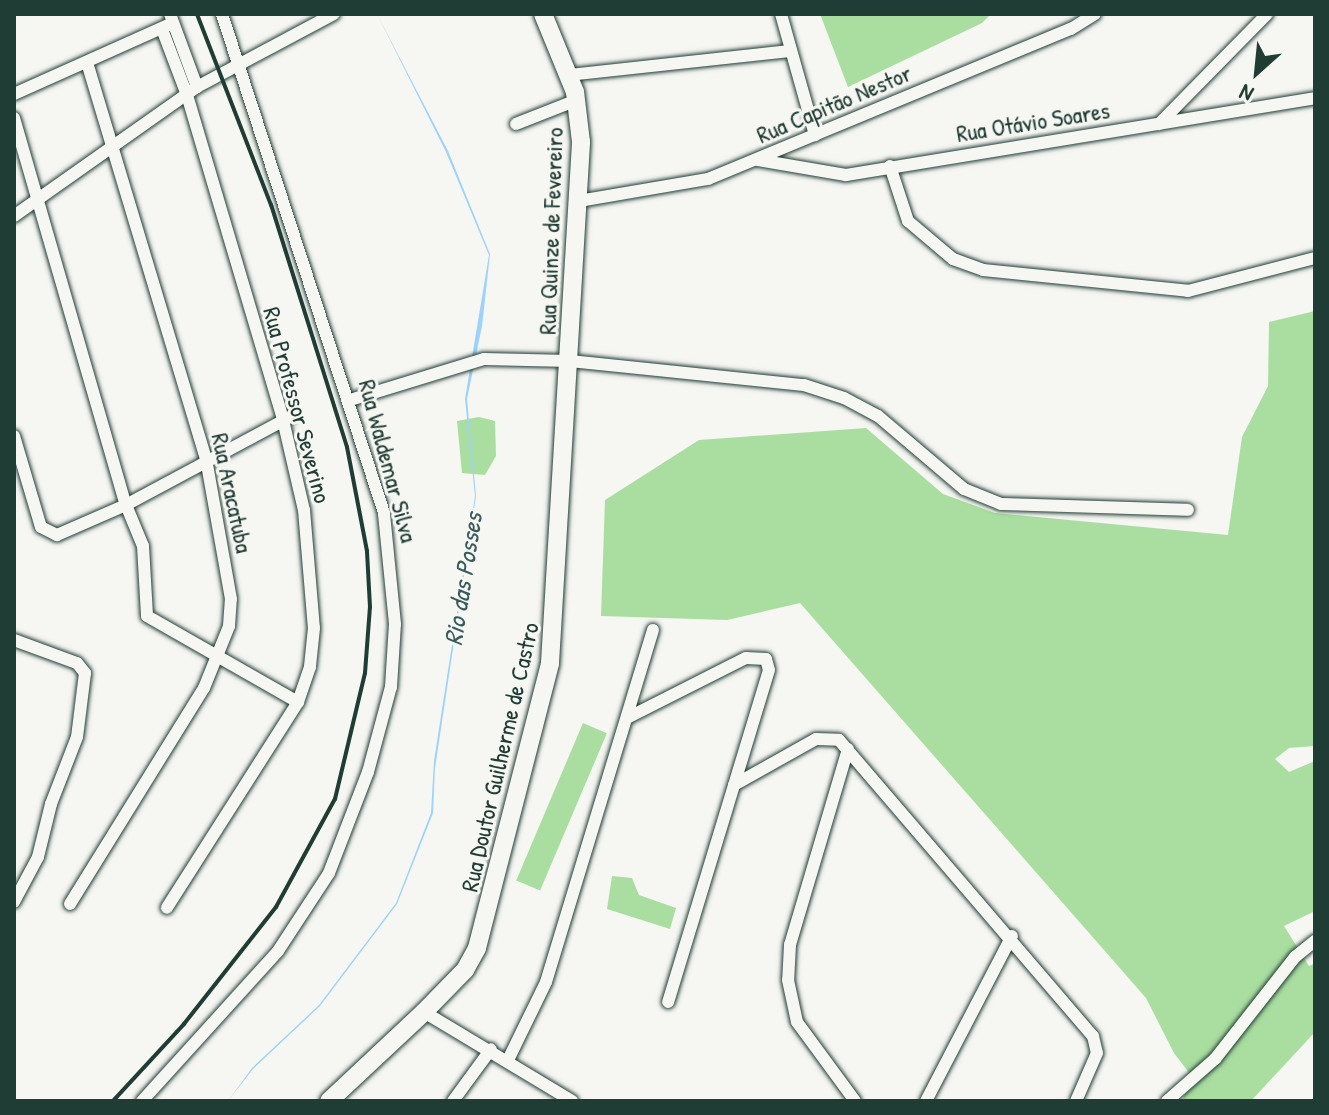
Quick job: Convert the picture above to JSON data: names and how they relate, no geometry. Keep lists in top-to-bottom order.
{
  "streets": {
    "main road": ["Rua Quinze de Fevereiro", "Rua Doutor Guilherme de Castro"],
    "street": [
      "Rua Capitão Nestor",
      "Rua Otávio Soares",
      "Rua Professor Severino",
      "Rua Waldemar Silva",
      "Rua Aracatuba"
    ]
  },
  "crossings": [
    ["Rua Capitão Nestor", "Rua Otávio Soares"],
    ["Rua Capitão Nestor", "Rua Quinze de Fevereiro"],
    ["Rua Quinze de Fevereiro", "Rua Doutor Guilherme de Castro"]
  ],
  "water": ["Rio das Posses"],
  "north": "bottom left"
}
